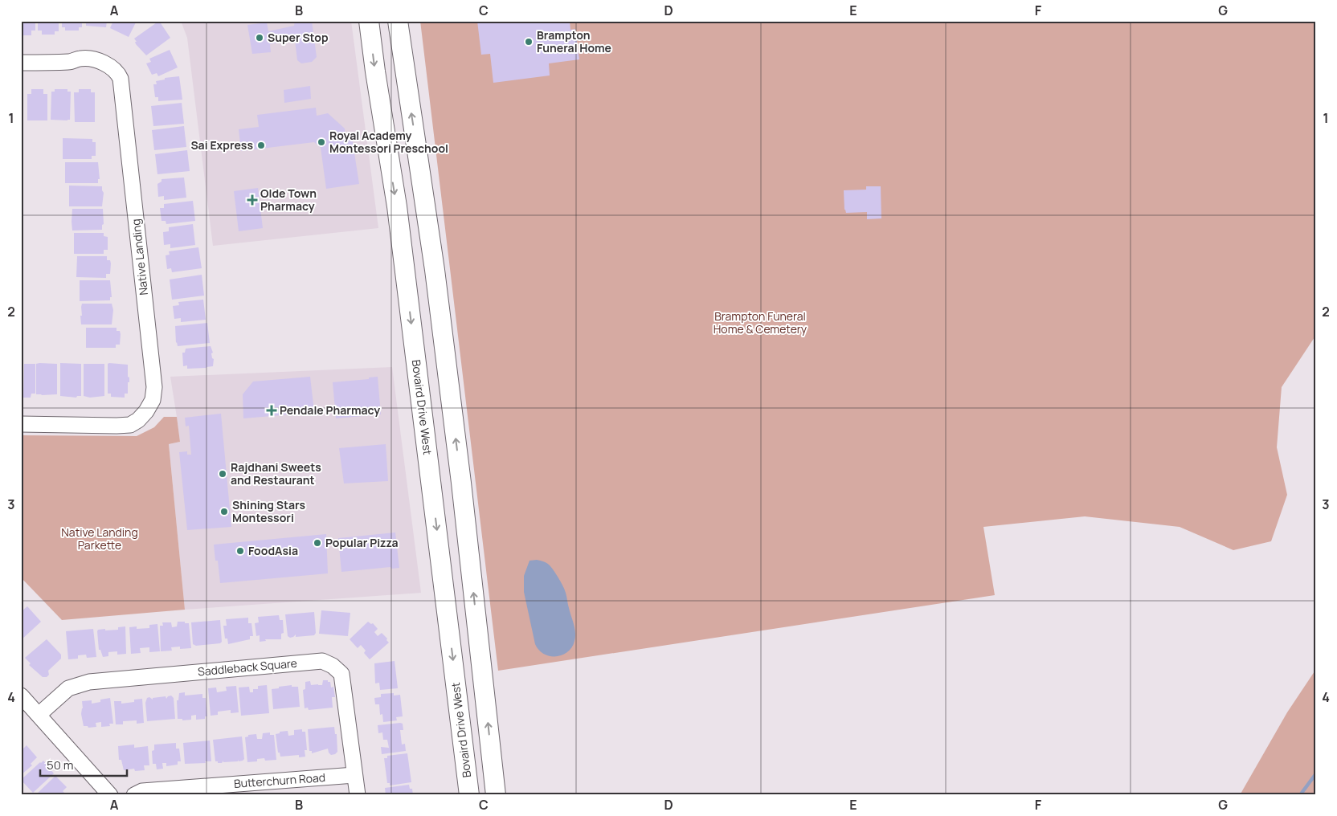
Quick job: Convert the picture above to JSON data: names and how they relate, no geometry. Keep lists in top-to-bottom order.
{
  "streets": {
    "main road": ["Bovaird Drive West"],
    "street": ["Native Landing", "Saddleback Square", "Butterchurn Road"]
  },
  "crossings": [
    ["Saddleback Square", "Butterchurn Road"]
  ],
  "parks": ["Brampton Funeral Home & Cemetery", "Native Landing Parkette"],
  "places": {
    "other": [
      "Super Stop",
      "Brampton Funeral Home",
      "Royal Academy Montessori Preschool",
      "Sai Express",
      "Rajdhani Sweets and Restaurant",
      "Shining Stars Montessori",
      "Popular Pizza",
      "FoodAsia"
    ],
    "health": ["Olde Town Pharmacy", "Pendale Pharmacy"]
  },
  "scale_bar": "50 m",
  "grid": {
    "columns": [
      "A",
      "B",
      "C",
      "D",
      "E",
      "F",
      "G"
    ],
    "rows": [
      "1",
      "2",
      "3",
      "4"
    ]
  }
}
